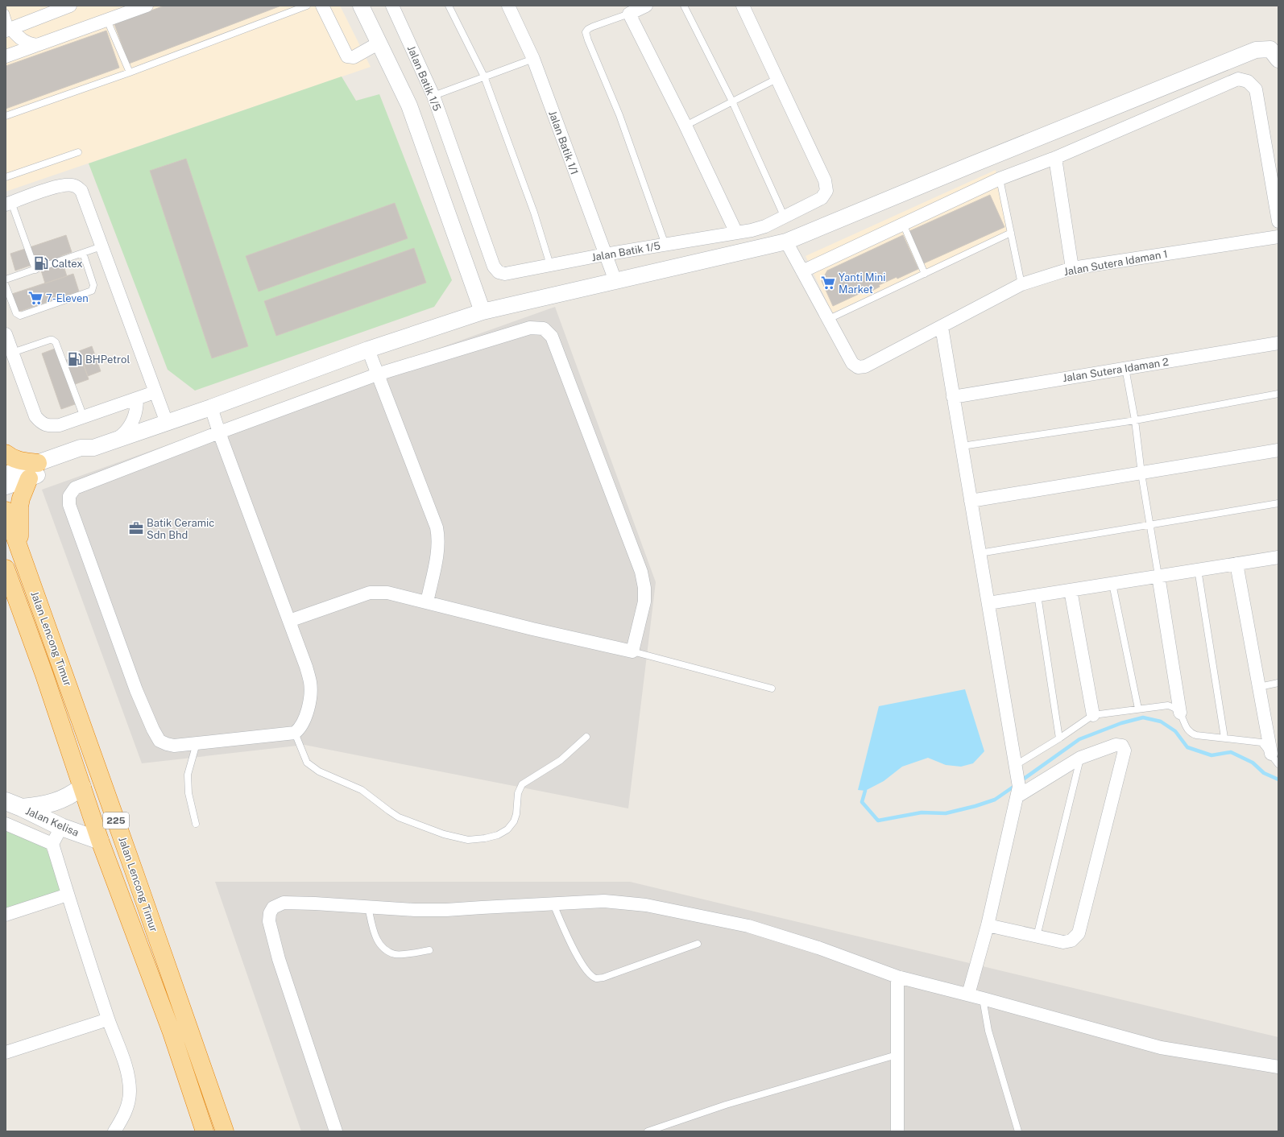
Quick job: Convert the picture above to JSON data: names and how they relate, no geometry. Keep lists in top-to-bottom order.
{
  "streets": {
    "highway": ["Jalan Lencong Timur", "225"],
    "main road": ["Jalan Kelisa"],
    "street": [
      "Jalan Batik 1/5",
      "Jalan Batik 1/1",
      "Jalan Sutera Idaman 1",
      "Jalan Sutera Idaman 2"
    ]
  },
  "crossings": [
    ["Jalan Batik 1/5", "Jalan Batik 1/1"],
    ["Jalan Lencong Timur", "Jalan Kelisa"]
  ],
  "places": {
    "fuel station": ["Caltex", "BHPetrol"],
    "supermarket": ["Yanti Mini Market", "7-Eleven"],
    "office": ["Batik Ceramic Sdn Bhd"]
  }
}
